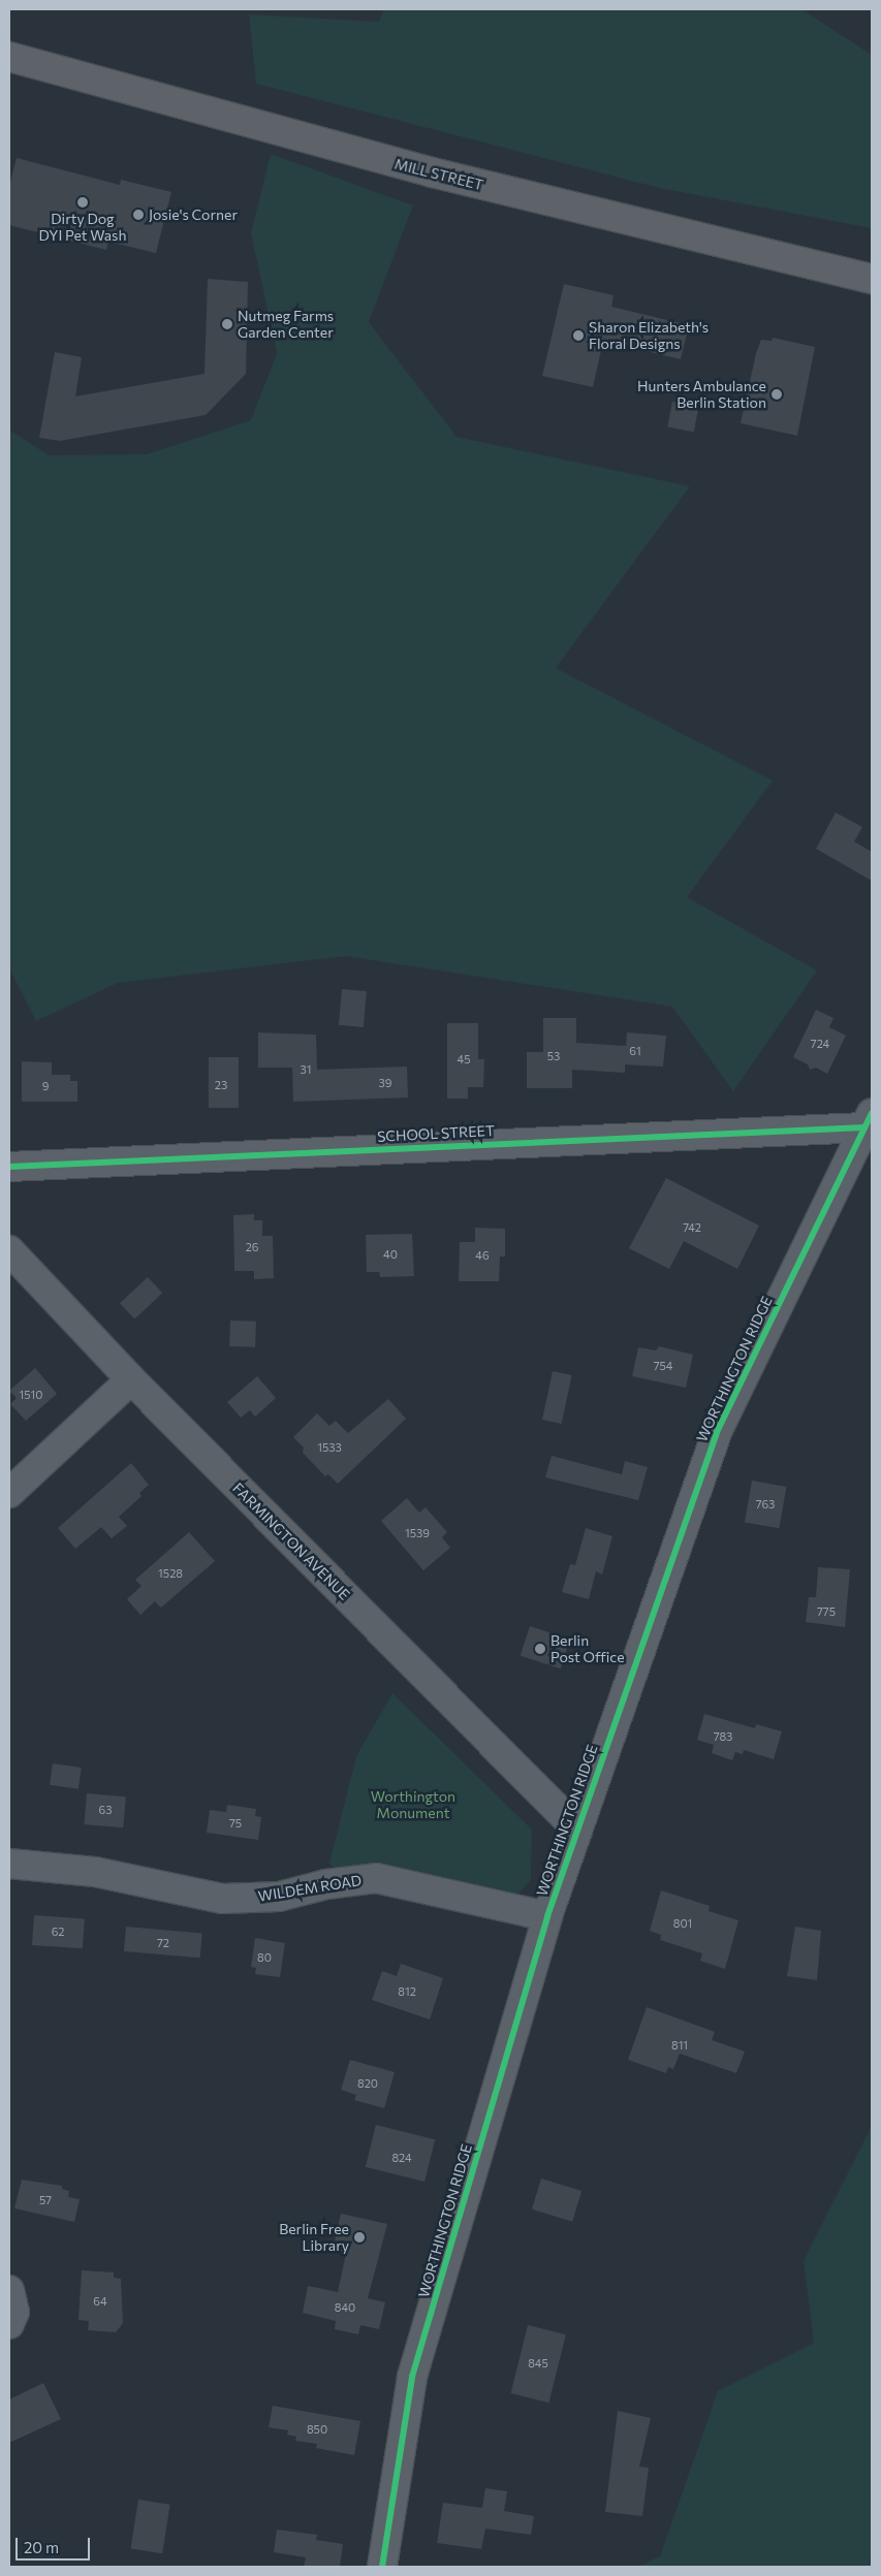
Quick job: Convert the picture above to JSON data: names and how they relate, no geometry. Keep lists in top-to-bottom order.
{
  "streets": {
    "main road": ["MILL STREET"],
    "street": [
      "SCHOOL STREET",
      "WORTHINGTON RIDGE",
      "FARMINGTON AVENUE",
      "WILDEM ROAD"
    ]
  },
  "crossings": [
    ["SCHOOL STREET", "WORTHINGTON RIDGE"],
    ["WORTHINGTON RIDGE", "FARMINGTON AVENUE"],
    ["WORTHINGTON RIDGE", "WILDEM ROAD"]
  ],
  "parks": ["Worthington Monument"],
  "places": [
    "Dirty Dog DYI Pet Wash",
    "Josie's Corner",
    "Nutmeg Farms Garden Center",
    "Sharon Elizabeth's Floral Designs",
    "Hunters Ambulance Berlin Station",
    "Berlin Post Office",
    "Berlin Free Library"
  ],
  "house_numbers": [
    "724",
    "61",
    "53",
    "45",
    "31",
    "39",
    "23",
    "9",
    "742",
    "26",
    "40",
    "46",
    "754",
    "1510",
    "1533",
    "763",
    "1539",
    "1528",
    "775",
    "783",
    "63",
    "75",
    "801",
    "62",
    "72",
    "80",
    "812",
    "811",
    "820",
    "824",
    "57",
    "64",
    "840",
    "845",
    "850"
  ],
  "scale_bar": "20 m"
}
